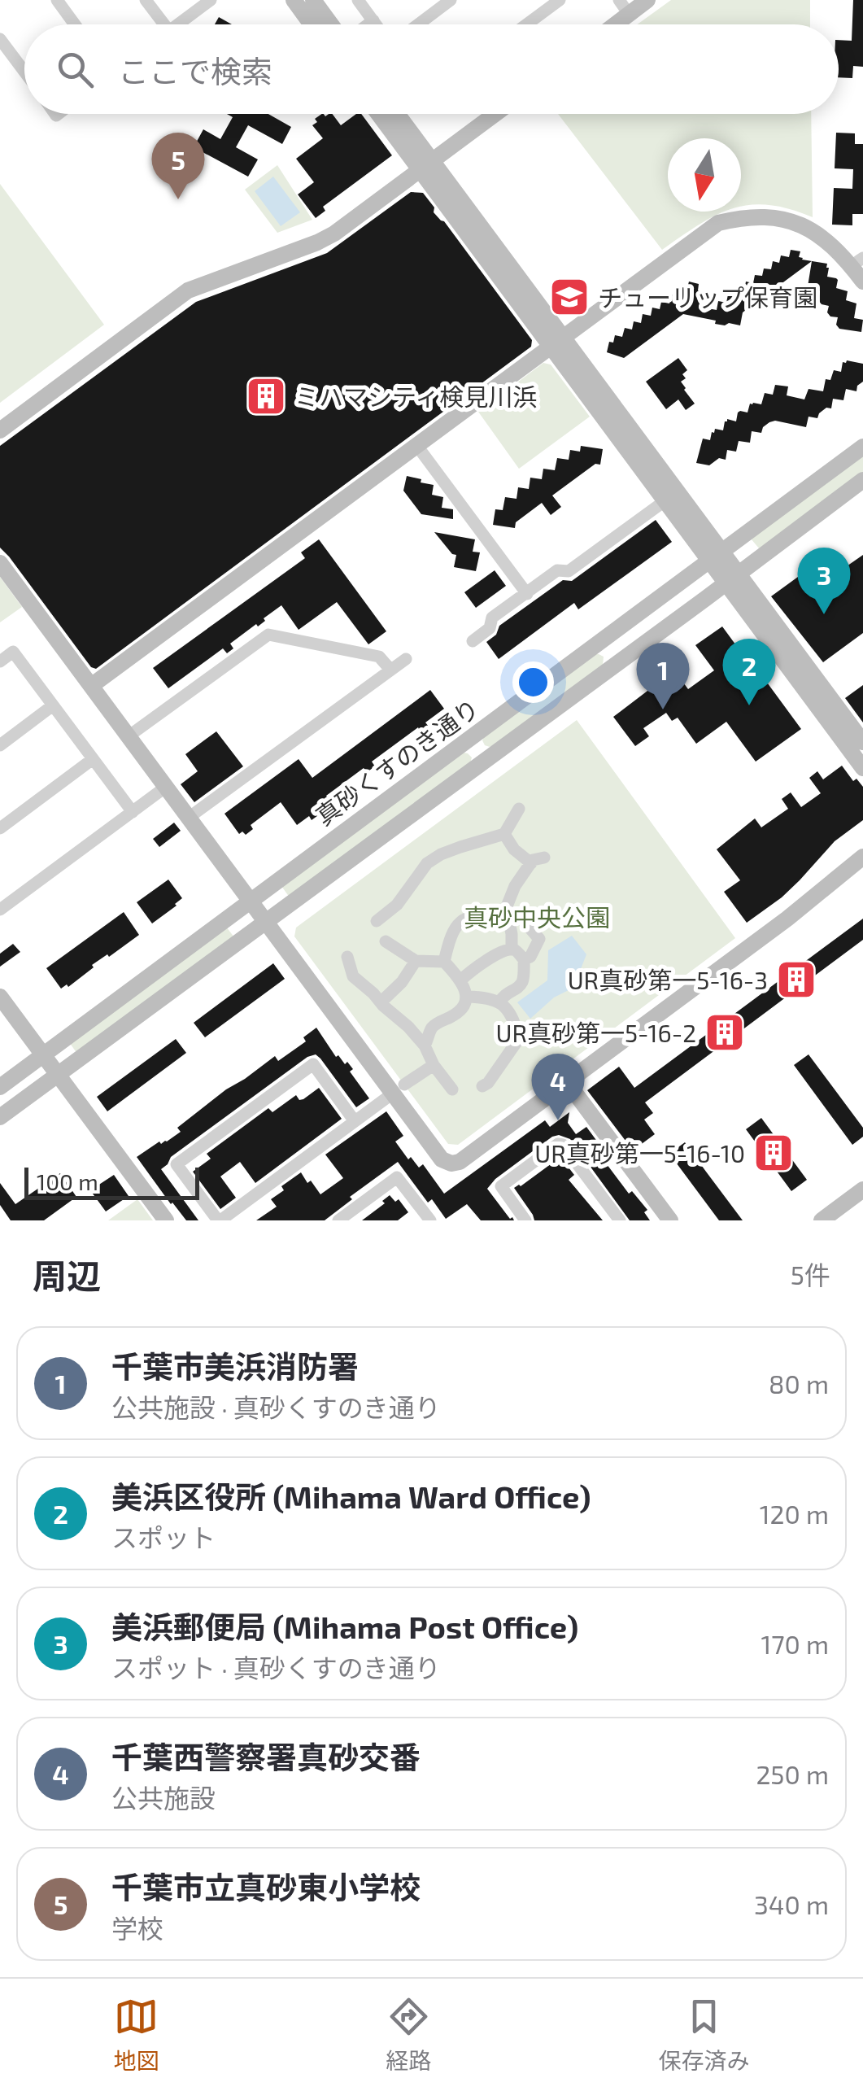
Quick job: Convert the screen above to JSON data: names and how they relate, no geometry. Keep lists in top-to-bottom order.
{
  "streets": {
    "street": ["真砂くすのき通り"]
  },
  "parks": ["真砂中央公園"],
  "places": {
    "school or university": ["チューリップ保育園"],
    "building": [
      "ミハマシティ検見川浜",
      "UR真砂第一5-16-3",
      "UR真砂第一5-16-2",
      "UR真砂第一5-16-10"
    ]
  },
  "scale_bar": "100 m",
  "north": "bottom",
  "page": {
    "search": "ここで検索",
    "pins": [
      "5",
      "3",
      "2",
      "1",
      "4"
    ],
    "scale": "100 m",
    "heading": ["周辺", "5件"],
    "list": [
      {
        "mark": "1",
        "name": "千葉市美浜消防署",
        "note": "公共施設 · 真砂くすのき通り",
        "value": "80 m"
      },
      {
        "mark": "2",
        "name": "美浜区役所 (Mihama Ward Office)",
        "note": "スポット",
        "value": "120 m"
      },
      {
        "mark": "3",
        "name": "美浜郵便局 (Mihama Post Office)",
        "note": "スポット · 真砂くすのき通り",
        "value": "170 m"
      },
      {
        "mark": "4",
        "name": "千葉西警察署真砂交番",
        "note": "公共施設",
        "value": "250 m"
      },
      {
        "mark": "5",
        "name": "千葉市立真砂東小学校",
        "note": "学校",
        "value": "340 m"
      }
    ],
    "nav": ["地図", "経路", "保存済み"]
  }
}
